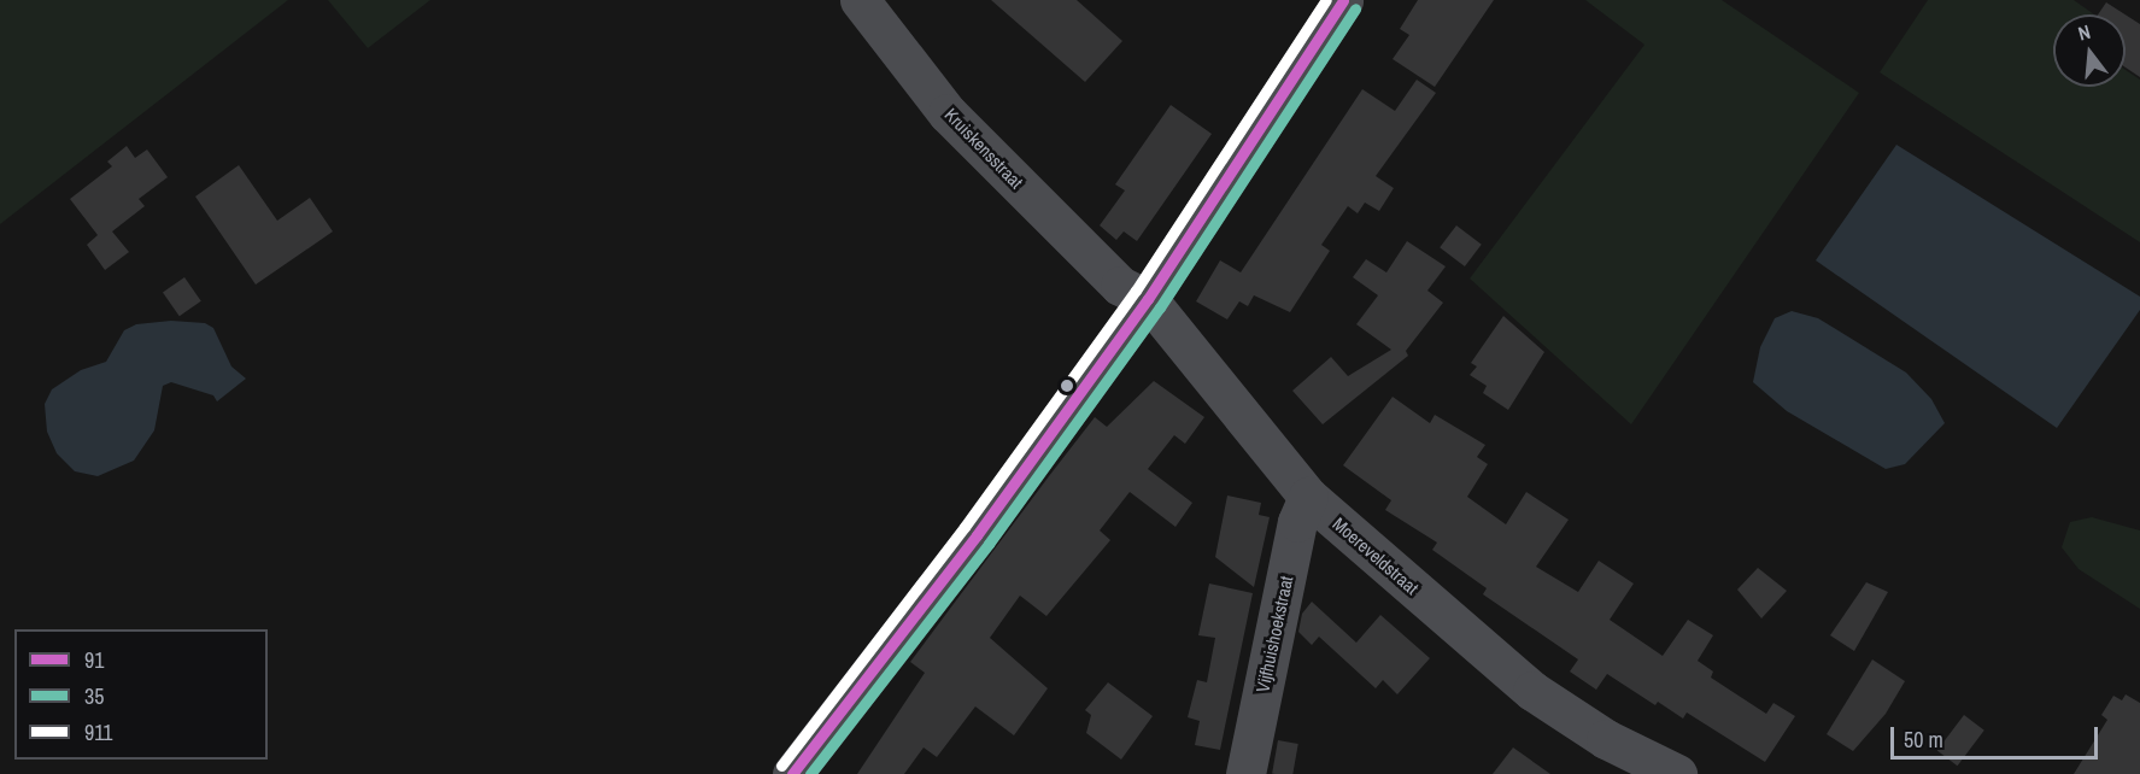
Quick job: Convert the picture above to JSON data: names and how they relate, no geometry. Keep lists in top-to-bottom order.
{
  "streets": {
    "street": ["Kruiskensstraat", "Moereveldstraat", "Vijfhuishoekstraat"]
  },
  "crossings": [
    ["Kruiskensstraat", "Moereveldstraat"],
    ["Moereveldstraat", "Vijfhuishoekstraat"]
  ],
  "lines": ["transit line 91", "transit line 911", "transit line 35"],
  "legend": ["91", "35", "911"],
  "scale_bar": "50 m",
  "north": "top"
}
